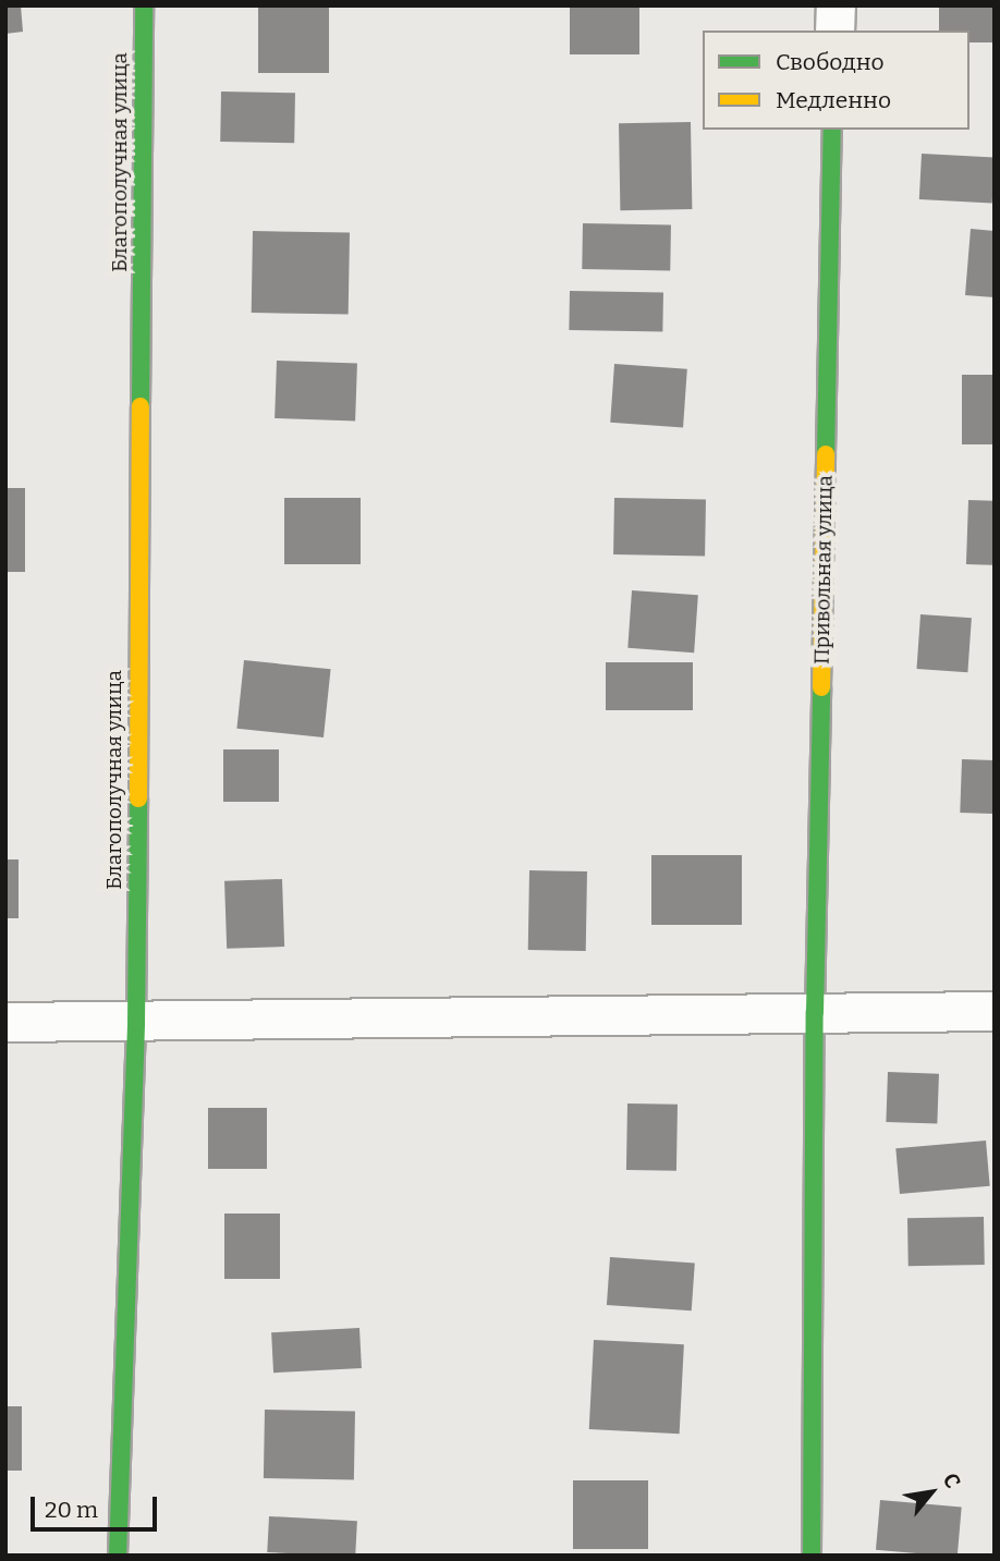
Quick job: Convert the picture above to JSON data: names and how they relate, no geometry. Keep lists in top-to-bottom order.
{
  "streets": {
    "street": ["Благополучная улица", "Привольная улица"]
  },
  "legend": ["Свободно", "Медленно"],
  "scale_bar": "20 m",
  "north": "top right"
}
